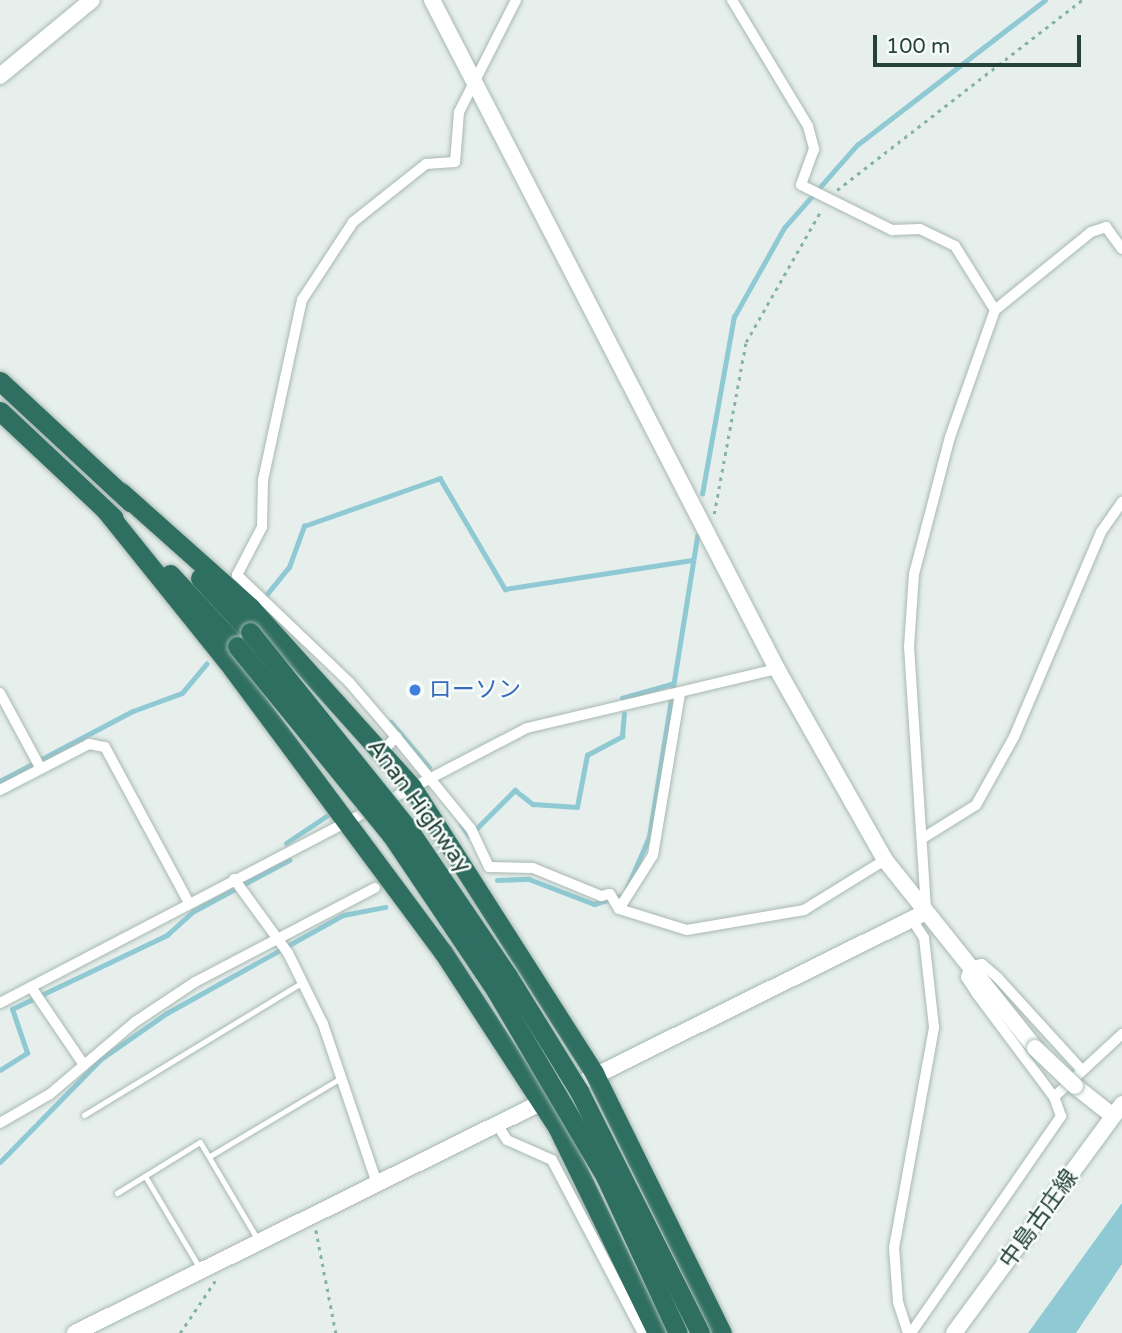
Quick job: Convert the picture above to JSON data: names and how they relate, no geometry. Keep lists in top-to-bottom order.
{
  "streets": {
    "highway": ["Anan Highway"],
    "street": ["中島古庄線"]
  },
  "places": ["ローソン"],
  "scale_bar": "100 m"
}
